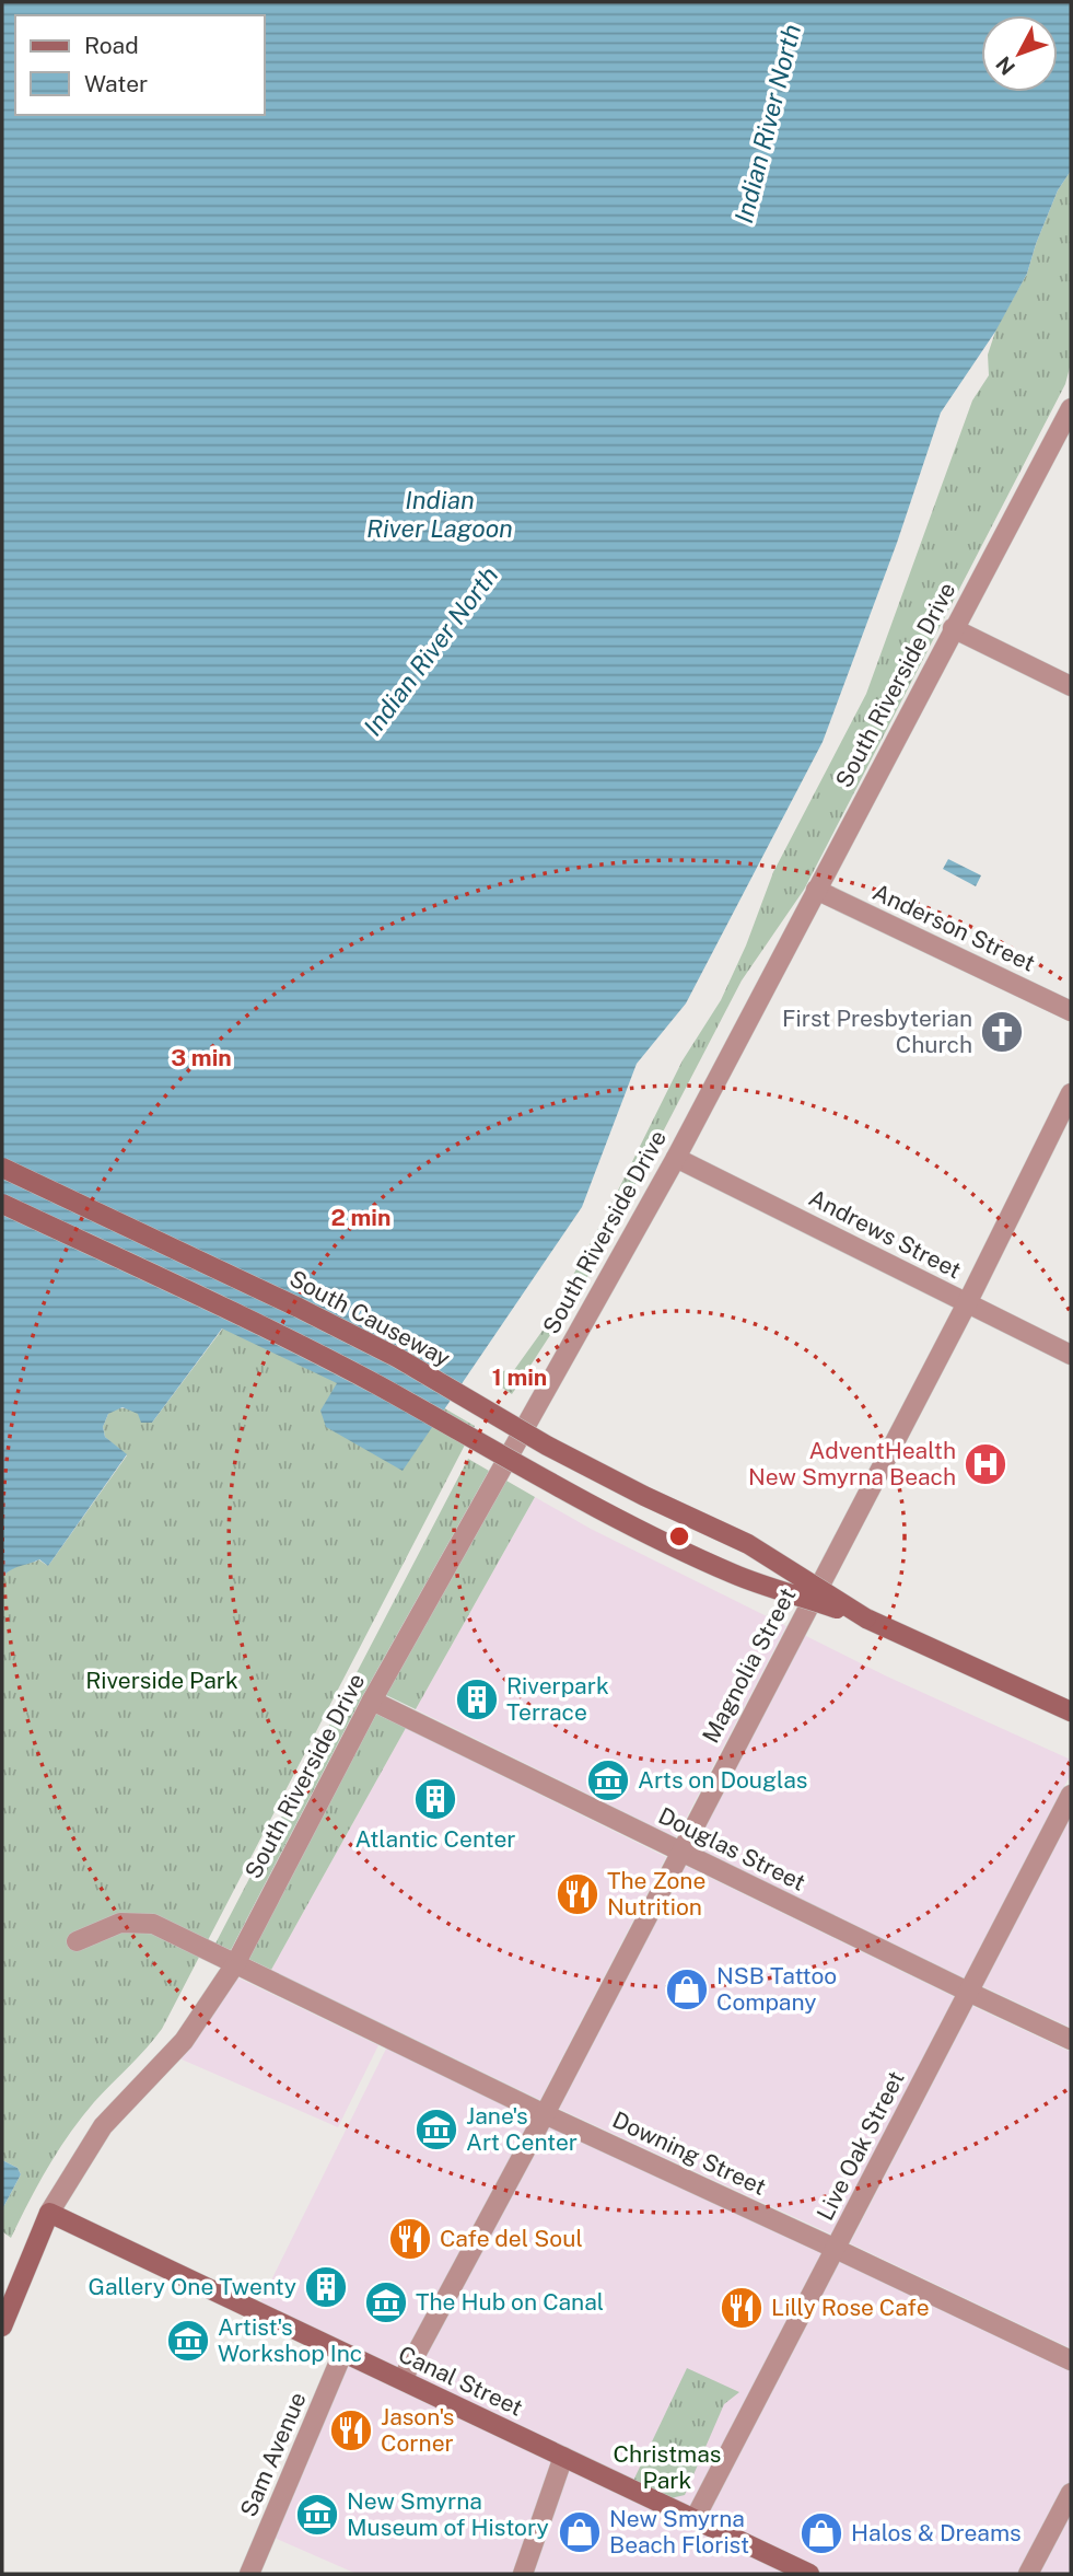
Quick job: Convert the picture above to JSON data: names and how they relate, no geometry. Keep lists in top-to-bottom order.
{
  "streets": {
    "main road": ["South Causeway", "Canal Street"],
    "street": [
      "South Riverside Drive",
      "Anderson Street",
      "Andrews Street",
      "Magnolia Street",
      "Douglas Street",
      "Live Oak Street",
      "Downing Street",
      "Sam Avenue"
    ]
  },
  "crossings": [
    ["South Riverside Drive", "Anderson Street"],
    ["South Riverside Drive", "Andrews Street"],
    ["South Riverside Drive", "Douglas Street"],
    ["South Riverside Drive", "Downing Street"],
    ["South Riverside Drive", "Canal Street"],
    ["Andrews Street", "Magnolia Street"],
    ["Magnolia Street", "Douglas Street"],
    ["Magnolia Street", "Downing Street"],
    ["Magnolia Street", "Canal Street"],
    ["Douglas Street", "Live Oak Street"],
    ["Live Oak Street", "Downing Street"],
    ["Live Oak Street", "Canal Street"],
    ["Canal Street", "Sam Avenue"]
  ],
  "water": ["Indian River North", "Indian River Lagoon"],
  "parks": ["Riverside Park", "Christmas Park"],
  "places": {
    "church": ["First Presbyterian Church"],
    "hospital": ["AdventHealth New Smyrna Beach"],
    "building": ["Riverpark Terrace", "Atlantic Center", "Gallery One Twenty"],
    "museum": [
      "Arts on Douglas",
      "Jane's Art Center",
      "The Hub on Canal",
      "Artist's Workshop Inc",
      "New Smyrna Museum of History"
    ],
    "restaurant": [
      "The Zone Nutrition",
      "Cafe del Soul",
      "Lilly Rose Cafe",
      "Jason's Corner"
    ],
    "shop": ["NSB Tattoo Company", "New Smyrna Beach Florist", "Halos & Dreams"]
  },
  "legend": ["Road", "Water"],
  "north": "bottom left",
  "rings": ["3 min", "2 min", "1 min"]
}
